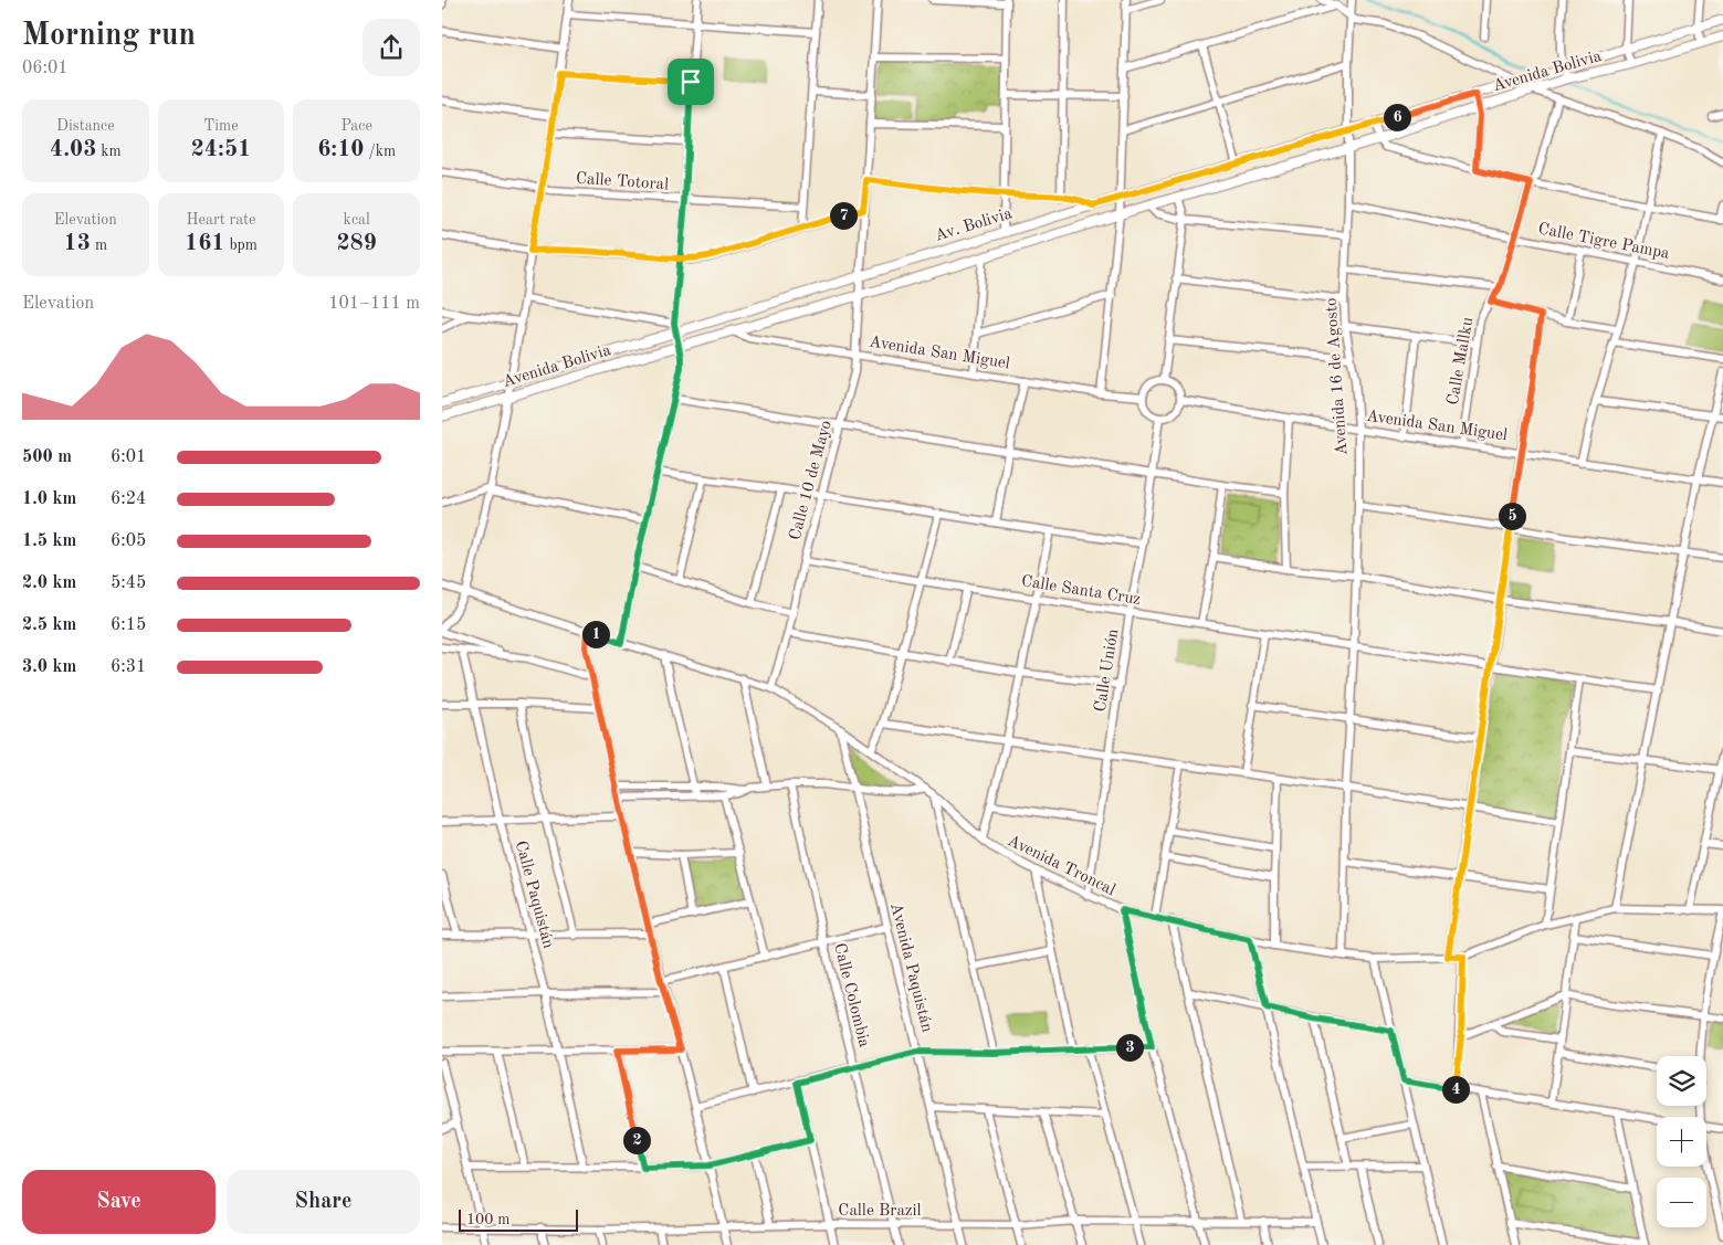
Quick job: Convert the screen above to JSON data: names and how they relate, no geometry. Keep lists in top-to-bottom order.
{
  "streets": {
    "street": [
      "Avenida Bolivia",
      "Calle Totoral",
      "Av. Bolivia",
      "Calle Tigre Pampa",
      "Avenida San Miguel",
      "Calle Mallku",
      "Avenida 16 de Agosto",
      "Calle 10 de Mayo",
      "Calle Santa Cruz",
      "Calle Unión",
      "Avenida Troncal",
      "Calle Paquistán",
      "Avenida Paquistán",
      "Calle Colombia",
      "Calle Brazil"
    ]
  },
  "crossings": [
    ["Avenida Bolivia", "Av. Bolivia"],
    ["Avenida Bolivia", "Avenida 16 de Agosto"],
    ["Av. Bolivia", "Avenida San Miguel"],
    ["Av. Bolivia", "Avenida 16 de Agosto"],
    ["Av. Bolivia", "Calle 10 de Mayo"],
    ["Calle Tigre Pampa", "Calle Mallku"],
    ["Calle Tigre Pampa", "Avenida 16 de Agosto"],
    ["Avenida San Miguel", "Calle Mallku"],
    ["Avenida San Miguel", "Avenida 16 de Agosto"],
    ["Avenida San Miguel", "Calle 10 de Mayo"],
    ["Avenida San Miguel", "Calle Unión"],
    ["Avenida 16 de Agosto", "Calle Santa Cruz"],
    ["Avenida 16 de Agosto", "Avenida Troncal"],
    ["Calle 10 de Mayo", "Calle Santa Cruz"],
    ["Calle 10 de Mayo", "Avenida Troncal"],
    ["Calle Santa Cruz", "Calle Unión"],
    ["Calle Unión", "Avenida Troncal"],
    ["Avenida Troncal", "Avenida Paquistán"],
    ["Avenida Paquistán", "Calle Brazil"],
    ["Calle Colombia", "Calle Brazil"]
  ],
  "scale_bar": "100 m",
  "page": {
    "heading": ["Morning run", "06:01"],
    "stats": [
      ["Distance", "4.03 km"],
      ["Time", "24:51"],
      ["Pace", "6:10 /km"],
      ["Elevation", "13 m"],
      ["Heart rate", "161 bpm"],
      ["kcal", "289"]
    ],
    "pins": [
      "6",
      "7",
      "5",
      "1",
      "3",
      "4",
      "2"
    ],
    "chart": ["Elevation", "101–111 m"],
    "list": [
      {
        "name": "500 m",
        "note": "6:01"
      },
      {
        "name": "1.0 km",
        "note": "6:24"
      },
      {
        "name": "1.5 km",
        "note": "6:05"
      },
      {
        "name": "2.0 km",
        "note": "5:45"
      },
      {
        "name": "2.5 km",
        "note": "6:15"
      },
      {
        "name": "3.0 km",
        "note": "6:31"
      }
    ],
    "map_buttons": ["+", "−"],
    "buttons": ["Save", "Share"],
    "scale": "100 m"
  }
}
